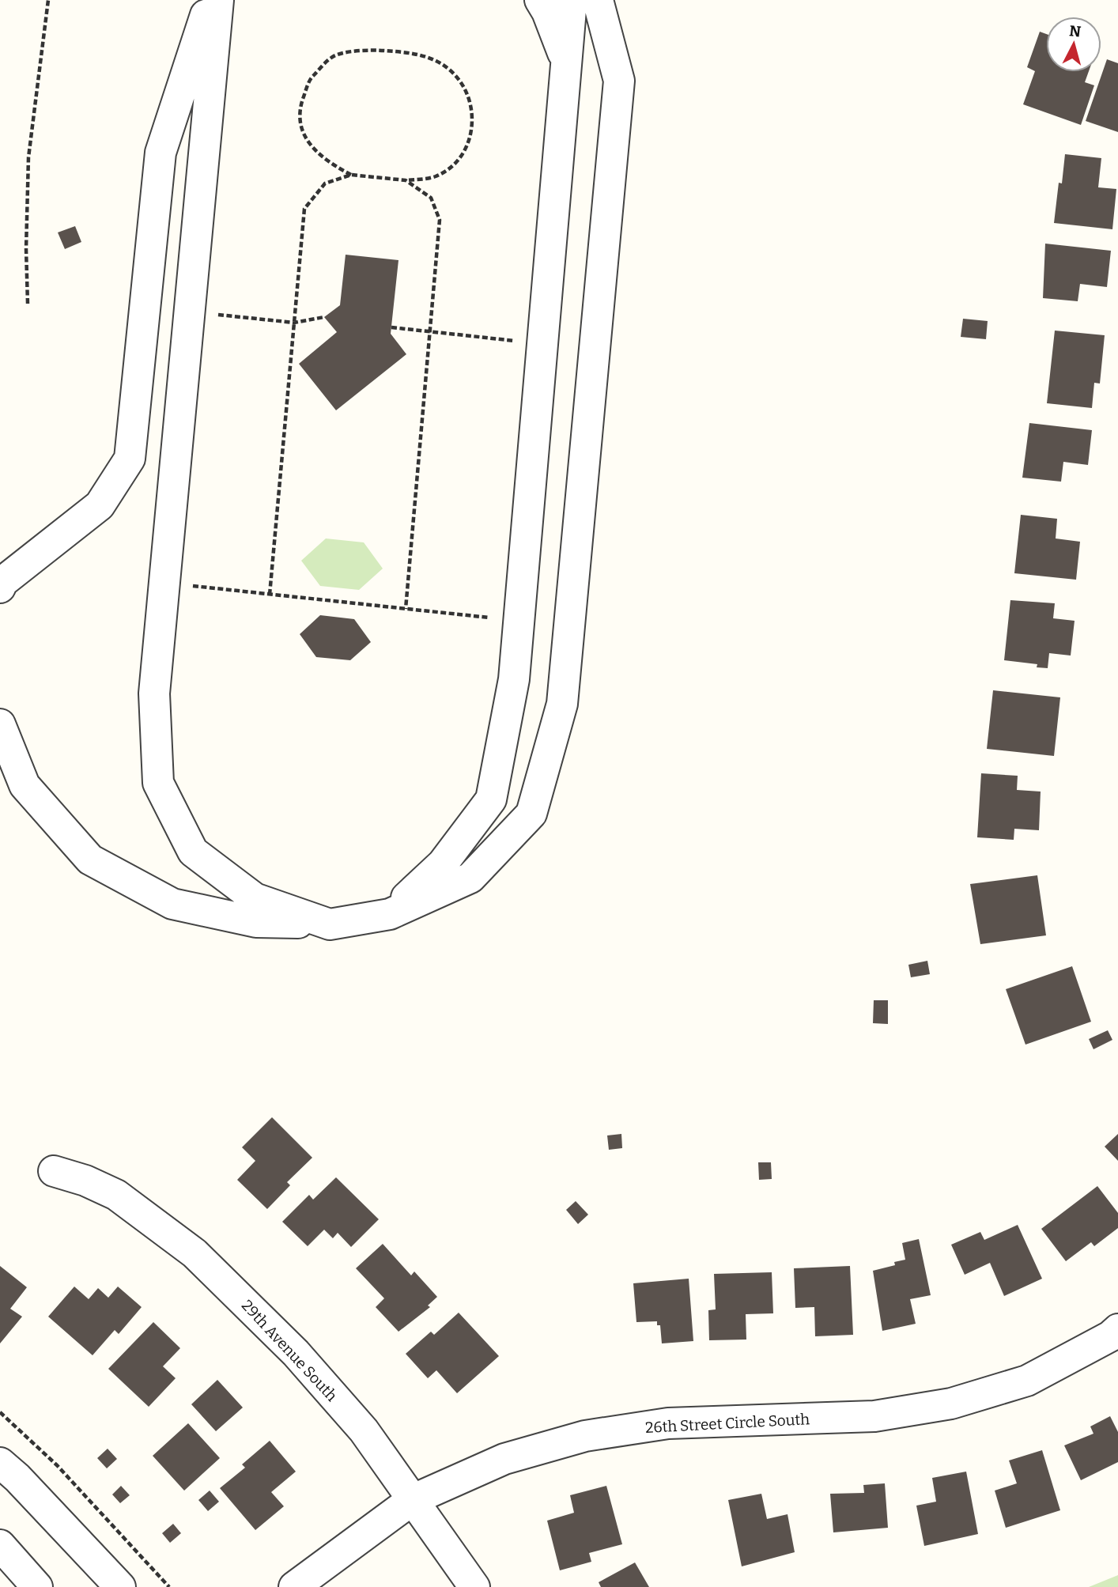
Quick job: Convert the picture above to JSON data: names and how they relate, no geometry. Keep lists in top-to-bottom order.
{
  "streets": {
    "street": ["29th Avenue South", "26th Street Circle South"]
  },
  "crossings": [
    ["29th Avenue South", "26th Street Circle South"]
  ],
  "north": "top"
}
